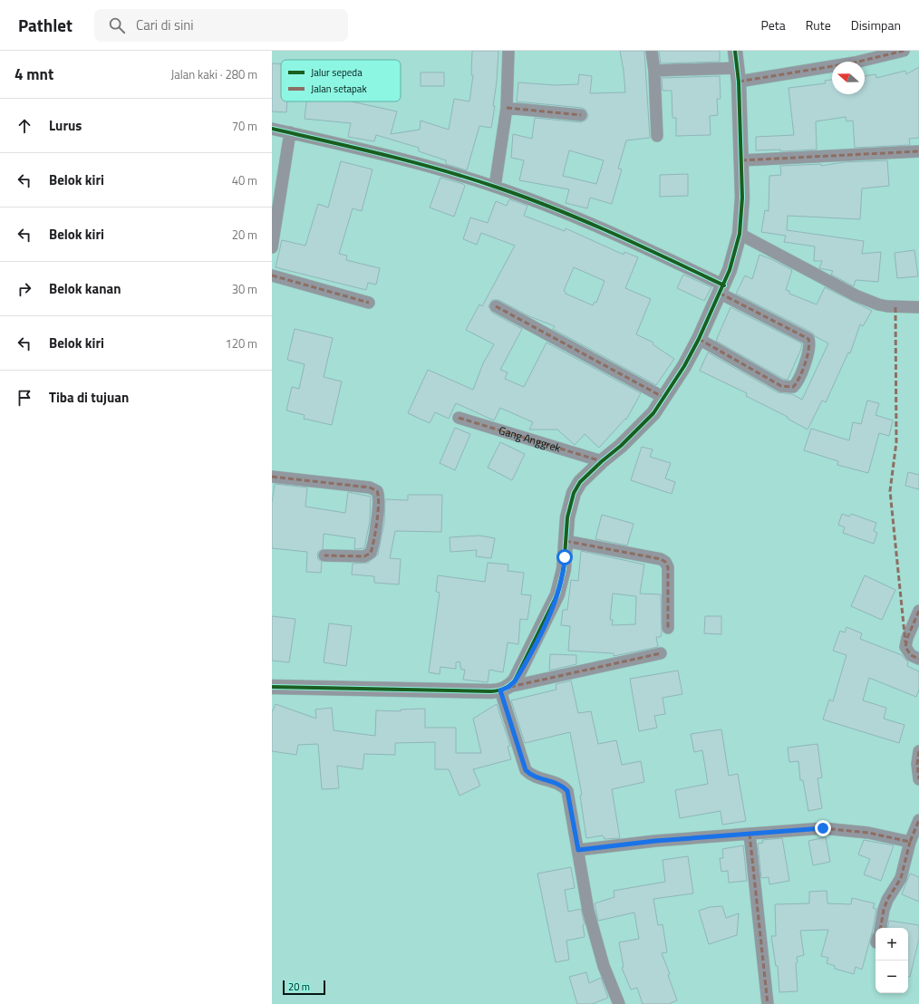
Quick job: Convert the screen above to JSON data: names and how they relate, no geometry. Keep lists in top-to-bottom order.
{
  "streets": {
    "street": ["Gang Anggrek"]
  },
  "legend": ["Jalur sepeda", "Jalan setapak"],
  "scale_bar": "20 m",
  "north": "left",
  "page": {
    "header": "Pathlet",
    "search": "Cari di sini",
    "nav": ["Peta", "Rute", "Disimpan"],
    "heading": ["4 mnt", "Jalan kaki · 280 m"],
    "list": [
      ["Lurus", "70 m"],
      ["Belok kiri", "40 m"],
      ["Belok kiri", "20 m"],
      ["Belok kanan", "30 m"],
      ["Belok kiri", "120 m"],
      "Tiba di tujuan"
    ],
    "map_buttons": ["+", "−"],
    "scale": "20 m"
  }
}
